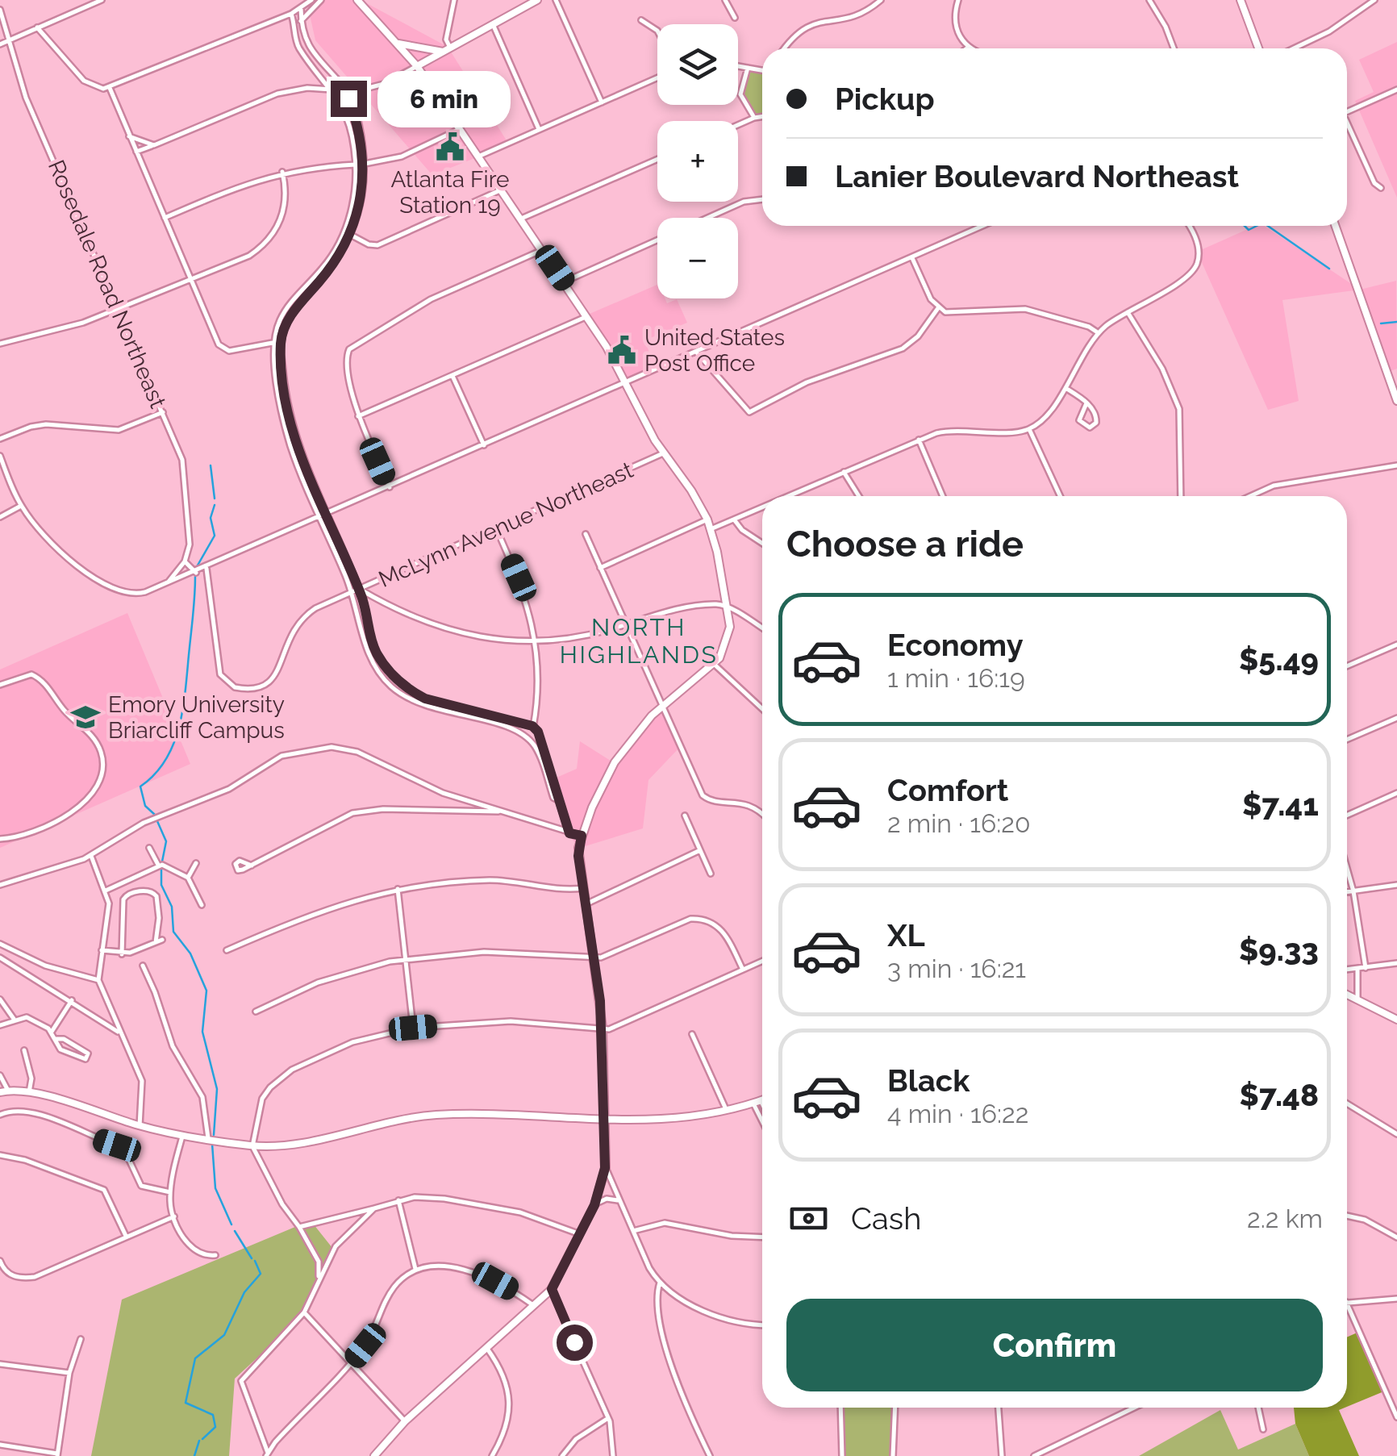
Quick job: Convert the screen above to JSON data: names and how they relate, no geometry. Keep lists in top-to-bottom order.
{
  "streets": {
    "street": ["Rosedale Road Northeast", "McLynn Avenue Northeast"]
  },
  "districts": ["NORTH HIGHLANDS"],
  "places": {
    "public building": ["Atlanta Fire Station 19", "United States Post Office"],
    "school or university": ["Emory University Briarcliff Campus"]
  },
  "page": {
    "map_buttons": ["+", "−"],
    "banner": ["Pickup", "Lanier Boulevard Northeast"],
    "bubble": "6 min",
    "heading": "Choose a ride",
    "list": [
      {
        "name": "Economy",
        "note": "1 min · 16:19",
        "value": "$5.49"
      },
      {
        "name": "Comfort",
        "note": "2 min · 16:20",
        "value": "$7.41"
      },
      {
        "name": "XL",
        "note": "3 min · 16:21",
        "value": "$9.33"
      },
      {
        "name": "Black",
        "note": "4 min · 16:22",
        "value": "$7.48"
      }
    ],
    "pay": ["Cash", "2.2 km"],
    "buttons": "Confirm"
  }
}
